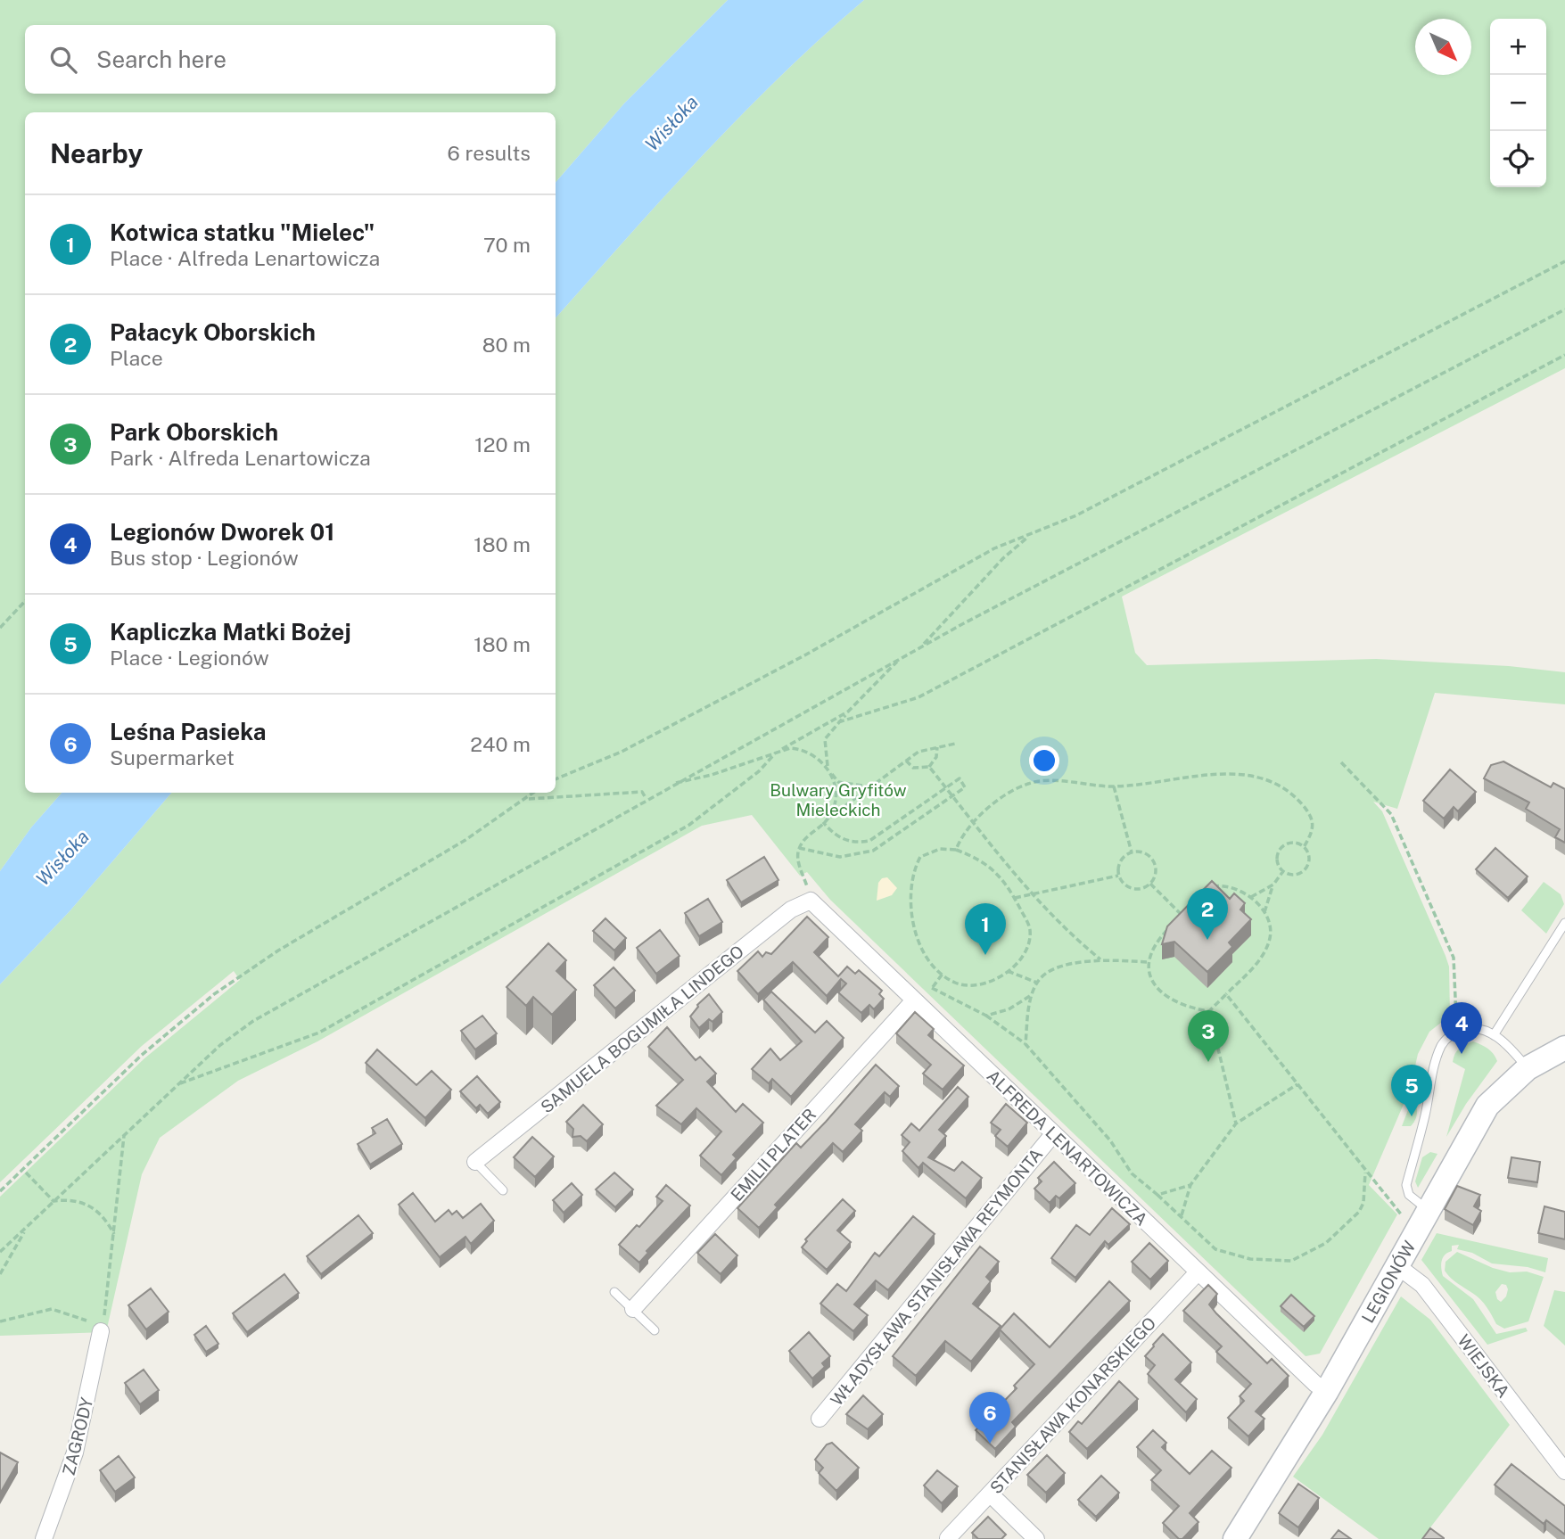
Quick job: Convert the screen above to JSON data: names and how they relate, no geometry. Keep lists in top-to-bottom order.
{
  "streets": {
    "street": [
      "SAMUELA BOGUMIŁA LINDEGO",
      "ALFREDA LENARTOWICZA",
      "EMILII PLATER",
      "WŁADYSŁAWA STANISŁAWA REYMONTA",
      "LEGIONÓW",
      "WIEJSKA",
      "STANISŁAWA KONARSKIEGO",
      "ZAGRODY"
    ]
  },
  "crossings": [
    ["SAMUELA BOGUMIŁA LINDEGO", "ALFREDA LENARTOWICZA"],
    ["ALFREDA LENARTOWICZA", "EMILII PLATER"],
    ["ALFREDA LENARTOWICZA", "WŁADYSŁAWA STANISŁAWA REYMONTA"],
    ["ALFREDA LENARTOWICZA", "LEGIONÓW"],
    ["ALFREDA LENARTOWICZA", "STANISŁAWA KONARSKIEGO"],
    ["LEGIONÓW", "WIEJSKA"]
  ],
  "water": ["Wisłoka"],
  "parks": ["Bulwary Gryfitów Mieleckich"],
  "north": "bottom right",
  "page": {
    "map_buttons": ["+", "−"],
    "search": "Search here",
    "heading": ["Nearby", "6 results"],
    "list": [
      {
        "mark": "1",
        "name": "Kotwica statku \"Mielec\"",
        "note": "Place · Alfreda Lenartowicza",
        "value": "70 m"
      },
      {
        "mark": "2",
        "name": "Pałacyk Oborskich",
        "note": "Place",
        "value": "80 m"
      },
      {
        "mark": "3",
        "name": "Park Oborskich",
        "note": "Park · Alfreda Lenartowicza",
        "value": "120 m"
      },
      {
        "mark": "4",
        "name": "Legionów Dworek 01",
        "note": "Bus stop · Legionów",
        "value": "180 m"
      },
      {
        "mark": "5",
        "name": "Kapliczka Matki Bożej",
        "note": "Place · Legionów",
        "value": "180 m"
      },
      {
        "mark": "6",
        "name": "Leśna Pasieka",
        "note": "Supermarket",
        "value": "240 m"
      }
    ],
    "pins": [
      "2",
      "1",
      "4",
      "3",
      "5",
      "6"
    ]
  }
}
